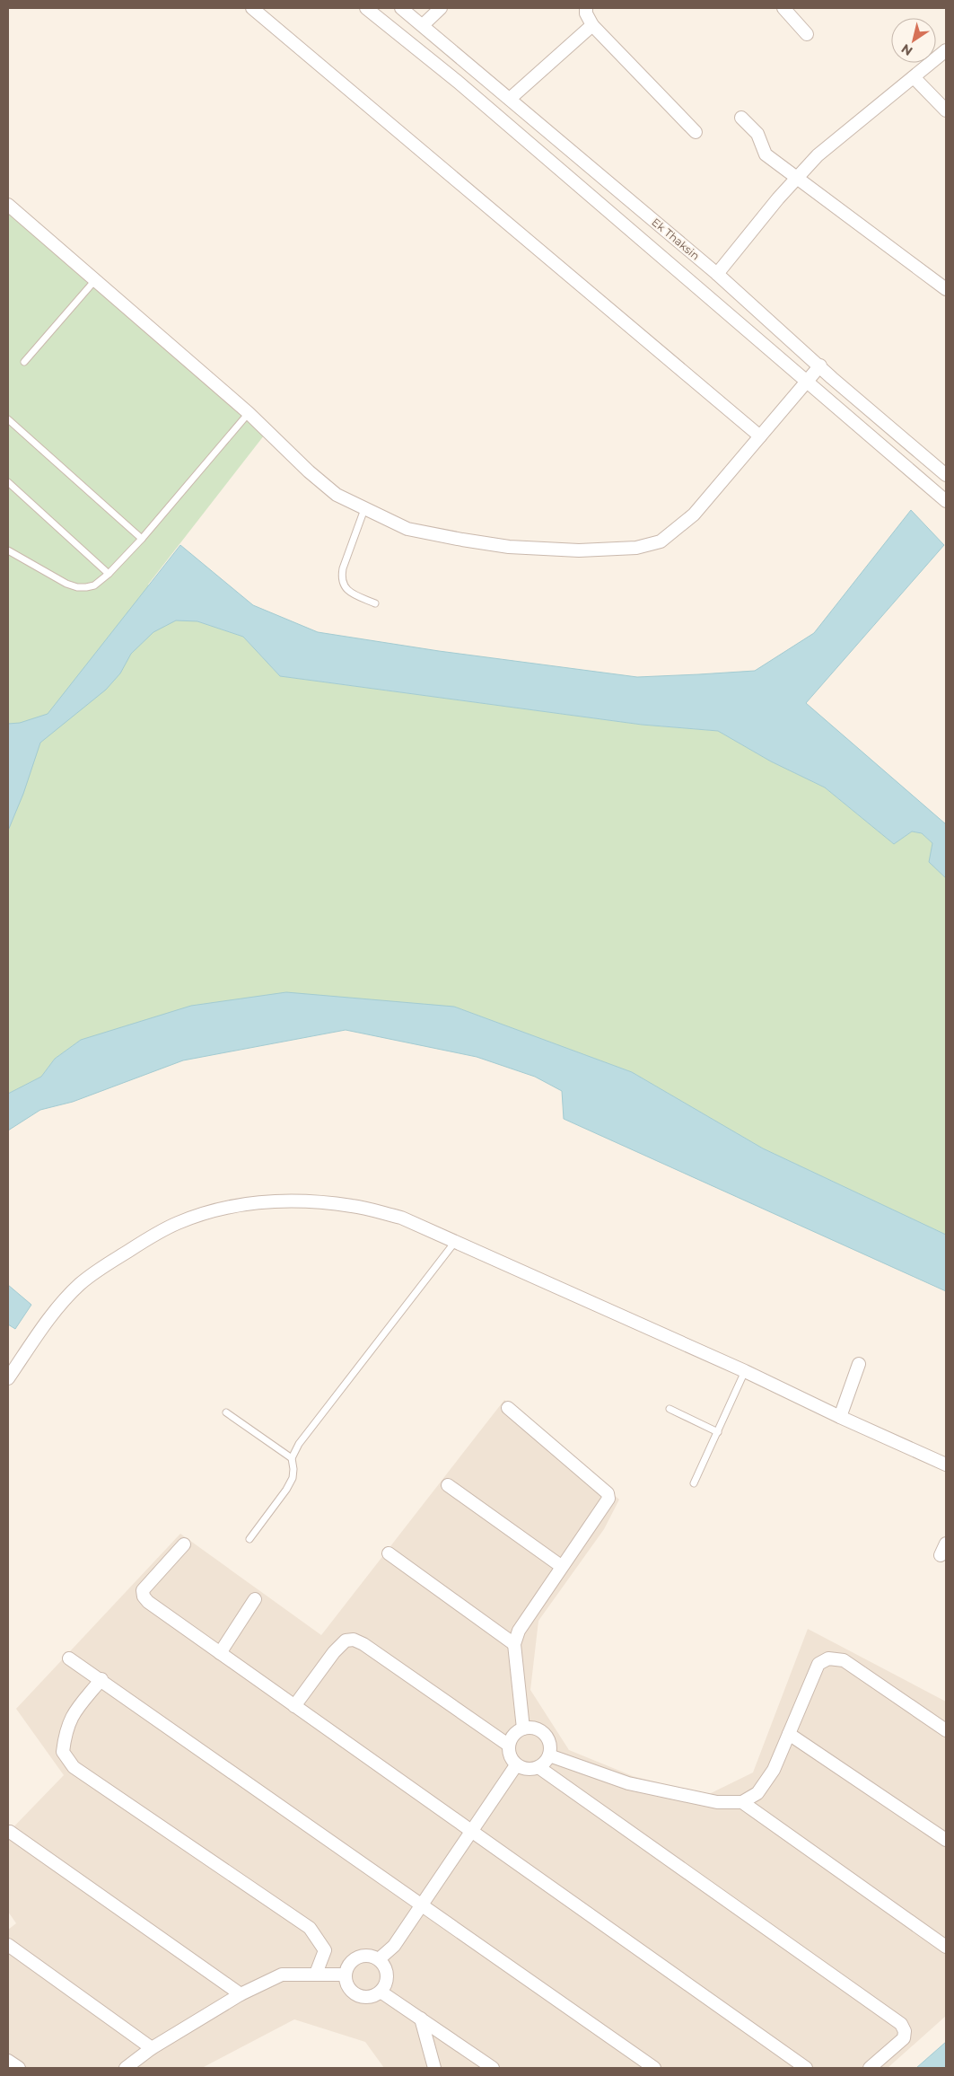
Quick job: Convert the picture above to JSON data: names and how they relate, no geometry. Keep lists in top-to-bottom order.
{
  "streets": {
    "street": ["Ek Thaksin"]
  },
  "north": "bottom left"
}
